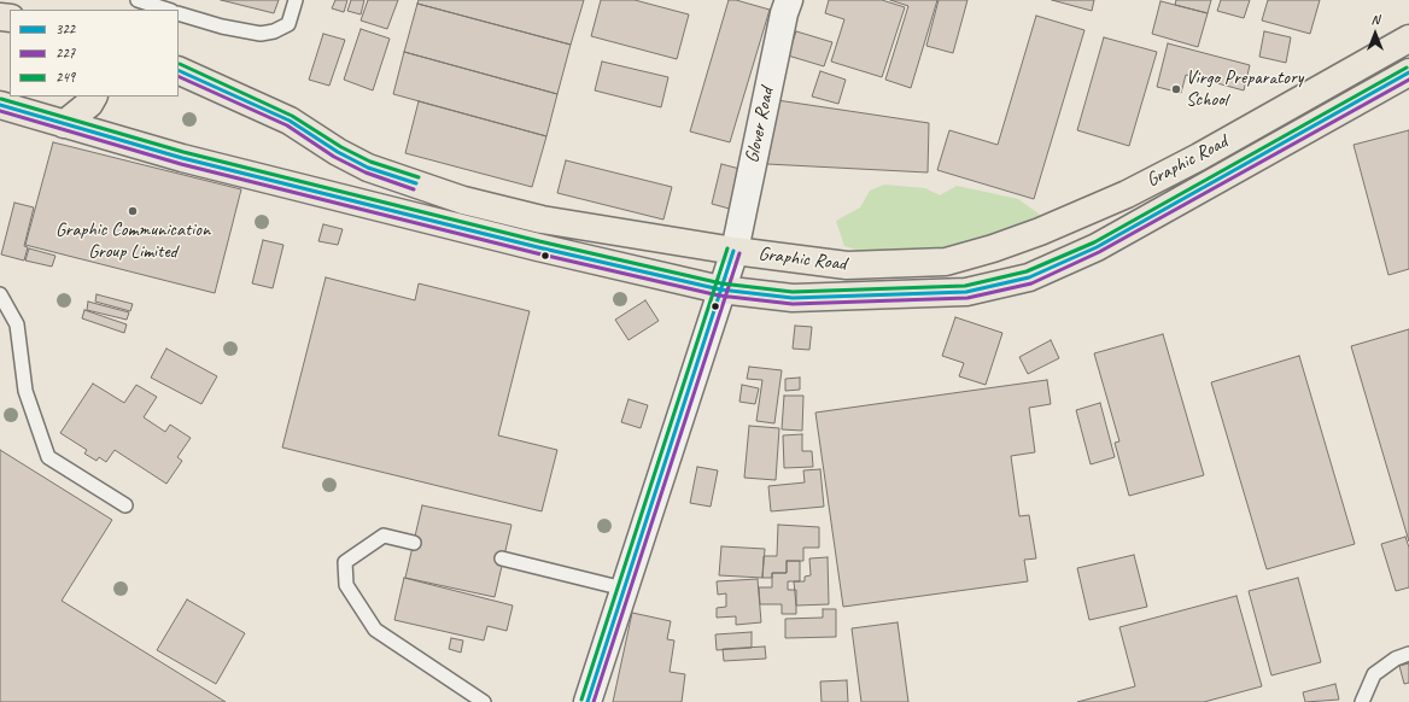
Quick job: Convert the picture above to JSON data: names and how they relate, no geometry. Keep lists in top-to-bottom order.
{
  "streets": {
    "main road": ["Graphic Road"],
    "street": ["Glover Road"]
  },
  "crossings": [
    ["Glover Road", "Graphic Road"]
  ],
  "places": ["Virgo Preparatory School", "Graphic Communication Group Limited"],
  "lines": ["transit line 249", "transit line 322", "transit line 227"],
  "legend": ["322", "227", "249"],
  "north": "top"
}
